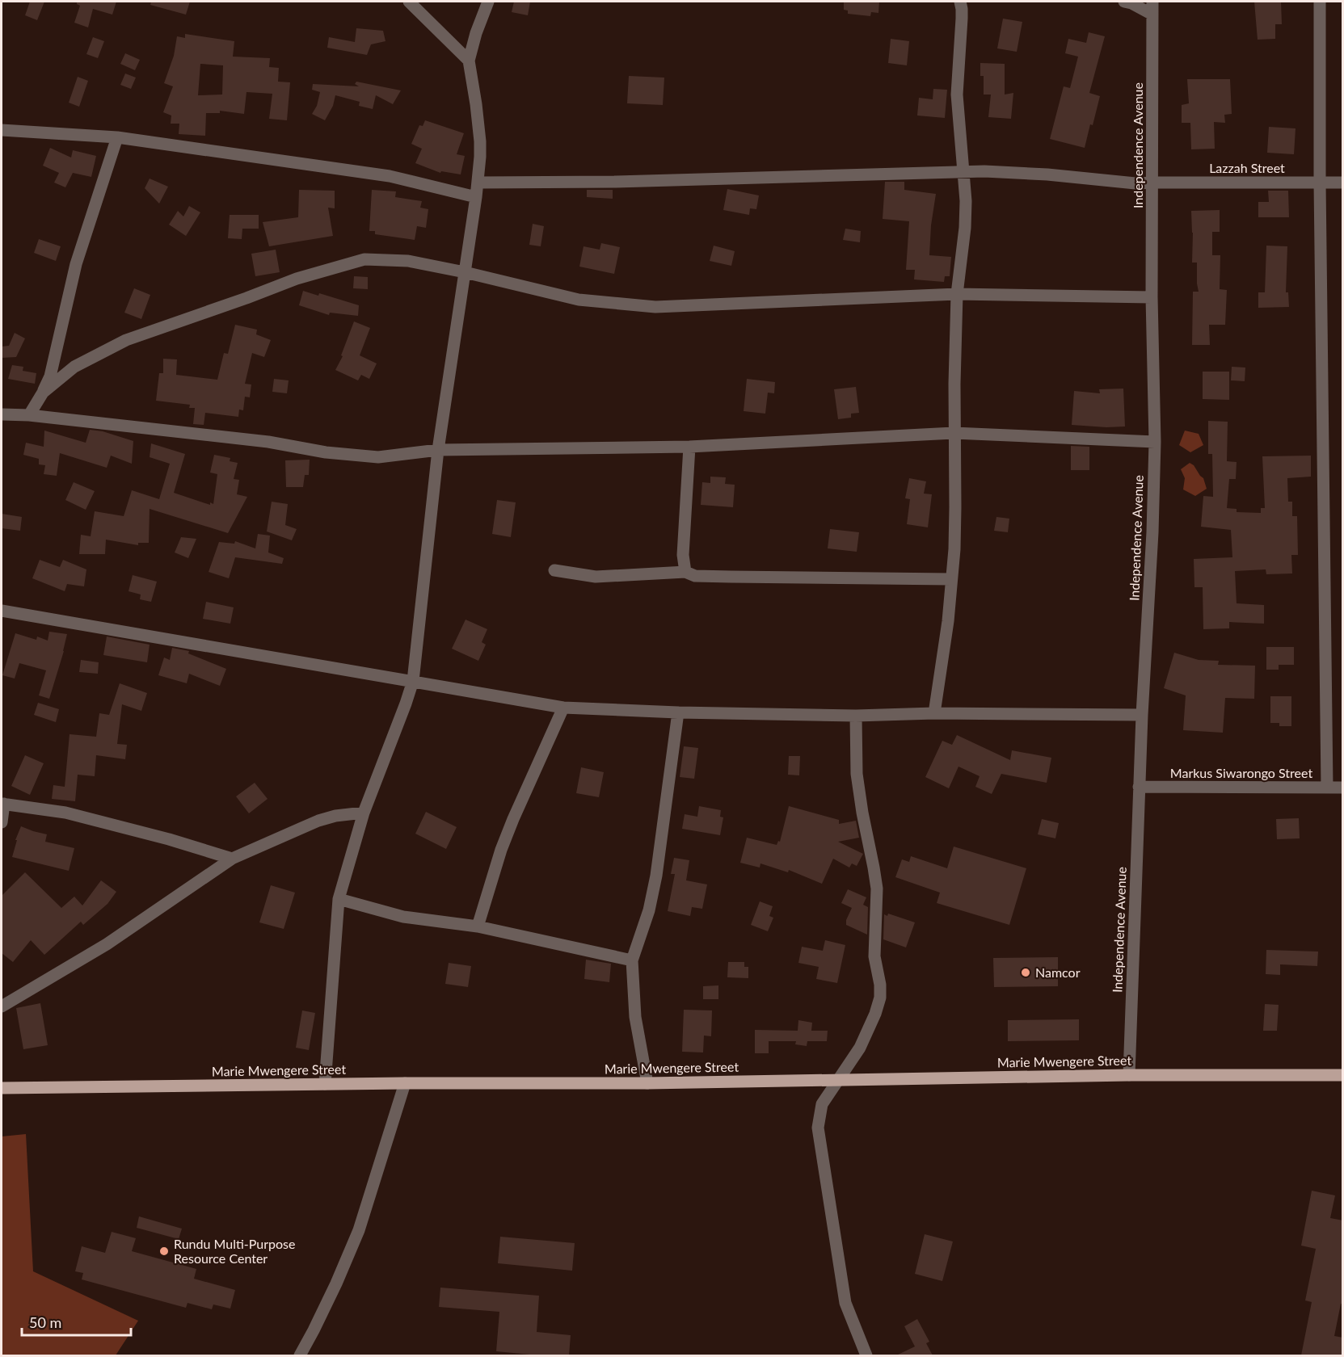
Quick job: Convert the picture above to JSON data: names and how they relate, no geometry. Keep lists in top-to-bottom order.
{
  "streets": {
    "main road": ["Marie Mwengere Street"],
    "street": ["Independence Avenue", "Lazzah Street", "Markus Siwarongo Street"]
  },
  "crossings": [
    ["Independence Avenue", "Lazzah Street"],
    ["Independence Avenue", "Markus Siwarongo Street"],
    ["Independence Avenue", "Marie Mwengere Street"]
  ],
  "places": ["Namcor", "Rundu Multi-Purpose Resource Center"],
  "scale_bar": "50 m"
}
